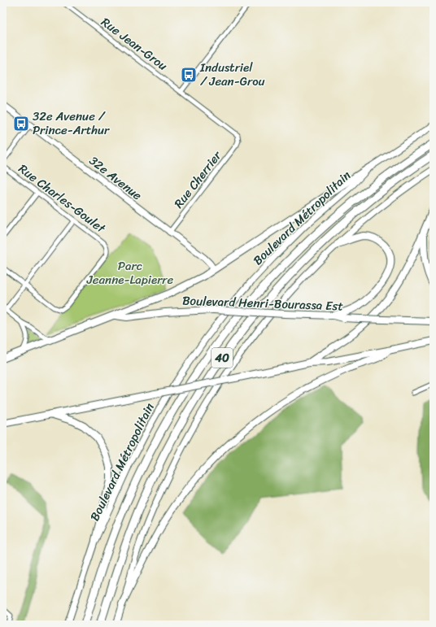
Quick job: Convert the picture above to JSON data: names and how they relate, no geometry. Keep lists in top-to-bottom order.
{
  "streets": {
    "highway": ["40"],
    "main road": ["32e Avenue", "Boulevard Métropolitain", "Boulevard Henri-Bourassa Est"],
    "street": ["Rue Jean-Grou", "Rue Cherrier", "Rue Charles-Goulet"]
  },
  "crossings": [
    ["Rue Jean-Grou", "Rue Cherrier"],
    ["32e Avenue", "Rue Cherrier"]
  ],
  "parks": ["Parc Jeanne-Lapierre"],
  "places": {
    "bus stop": ["Industriel / Jean-Grou", "32e Avenue / Prince-Arthur"]
  }
}
